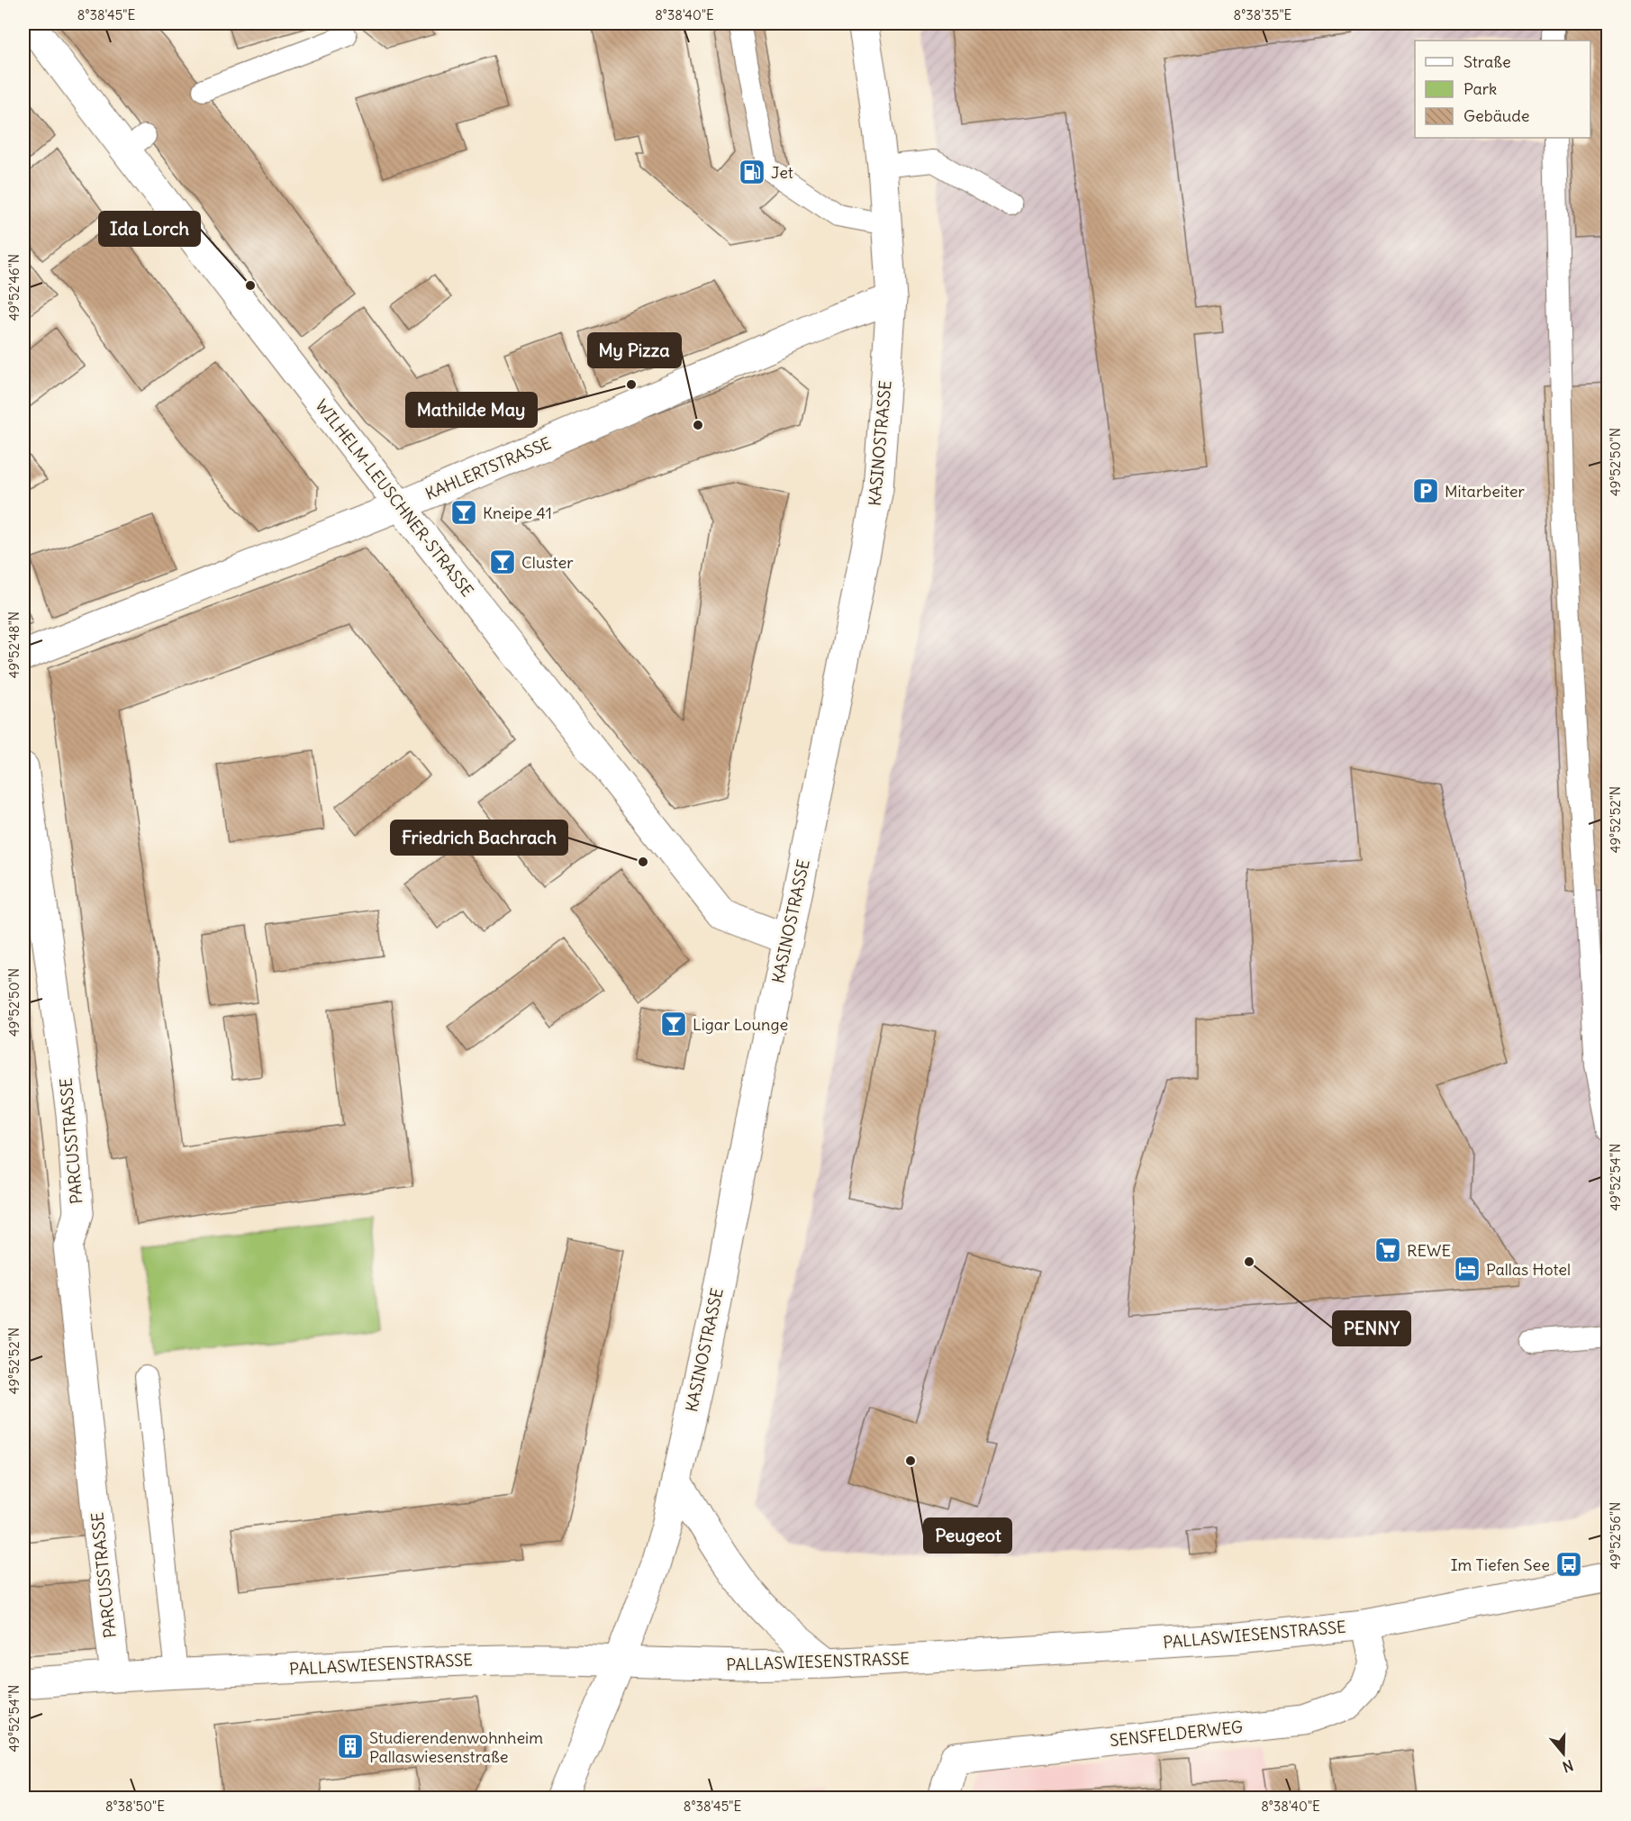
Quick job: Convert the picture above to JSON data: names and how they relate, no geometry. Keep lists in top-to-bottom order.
{
  "streets": {
    "street": [
      "KASINOSTRASSE",
      "KAHLERTSTRASSE",
      "WILHELM-LEUSCHNER-STRASSE",
      "PARCUSSTRASSE",
      "PALLASWIESENSTRASSE",
      "SENSFELDERWEG"
    ]
  },
  "crossings": [
    ["KASINOSTRASSE", "KAHLERTSTRASSE"],
    ["KASINOSTRASSE", "WILHELM-LEUSCHNER-STRASSE"],
    ["KASINOSTRASSE", "PALLASWIESENSTRASSE"],
    ["KAHLERTSTRASSE", "WILHELM-LEUSCHNER-STRASSE"],
    ["PARCUSSTRASSE", "PALLASWIESENSTRASSE"],
    ["PALLASWIESENSTRASSE", "SENSFELDERWEG"]
  ],
  "places": {
    "fuel station": ["Jet"],
    "other": [
      "Ida Lorch",
      "Mathilde May",
      "My Pizza",
      "Friedrich Bachrach",
      "PENNY",
      "Peugeot"
    ],
    "parking": ["Mitarbeiter"],
    "bar": ["Kneipe 41", "Cluster", "Ligar Lounge"],
    "supermarket": ["REWE"],
    "hotel": ["Pallas Hotel"],
    "bus stop": ["Im Tiefen See"],
    "building": ["Studierendenwohnheim Pallaswiesenstraße"]
  },
  "legend": ["Straße", "Park", "Gebäude"],
  "north": "bottom",
  "coordinates": [
    "8°38'45\"E",
    "8°38'40\"E",
    "8°38'35\"E",
    "49°52'46\"N",
    "49°52'50\"N",
    "49°52'48\"N",
    "49°52'52\"N",
    "49°52'54\"N",
    "49°52'56\"N",
    "8°38'50\"E"
  ]
}
